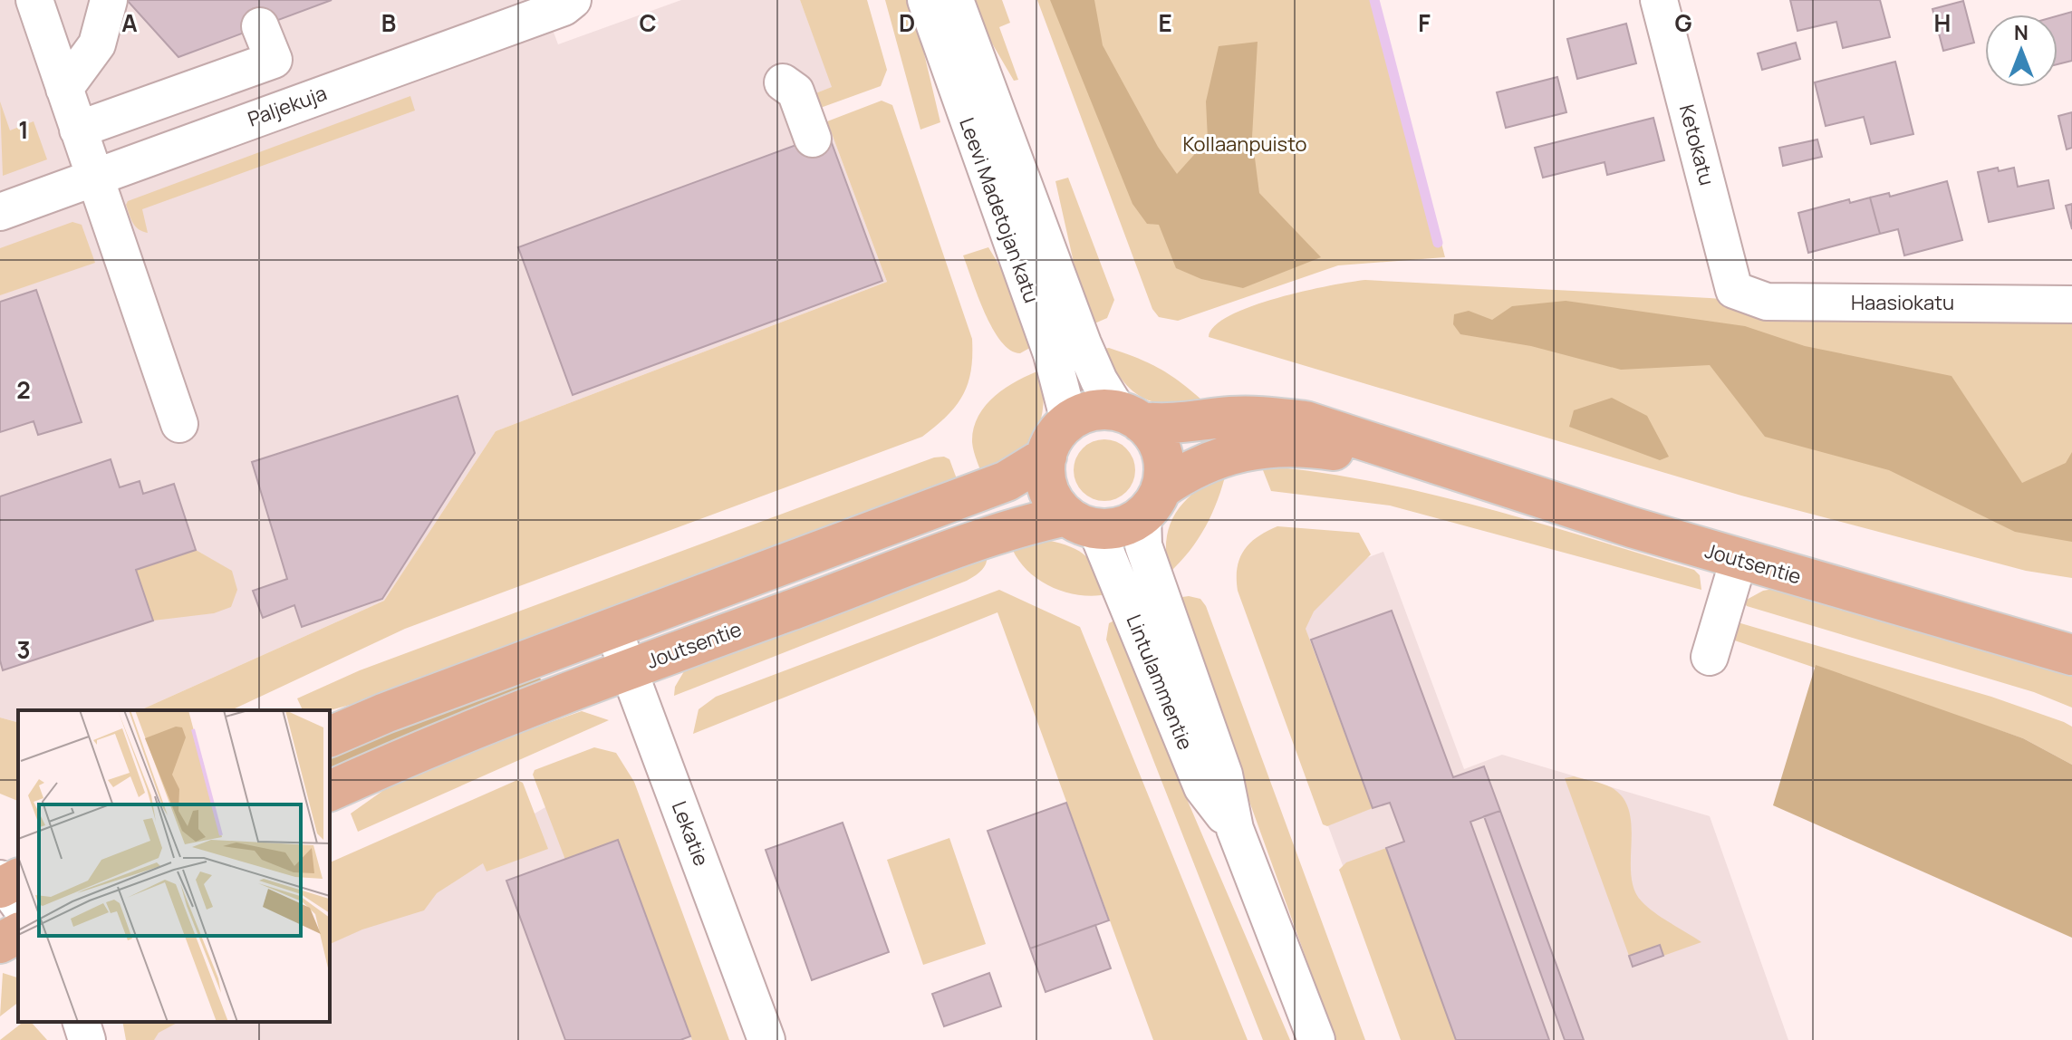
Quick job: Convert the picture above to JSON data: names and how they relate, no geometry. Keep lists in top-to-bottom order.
{
  "streets": {
    "main road": ["Joutsentie"],
    "street": [
      "Paljekuja",
      "Ketokatu",
      "Leevi Madetojan katu",
      "Haasiokatu",
      "Lintulammentie",
      "Lekatie"
    ]
  },
  "crossings": [
    ["Ketokatu", "Haasiokatu"],
    ["Leevi Madetojan katu", "Joutsentie"],
    ["Leevi Madetojan katu", "Lintulammentie"],
    ["Joutsentie", "Lintulammentie"],
    ["Joutsentie", "Lekatie"]
  ],
  "parks": ["Kollaanpuisto"],
  "north": "top",
  "grid": {
    "columns": [
      "A",
      "B",
      "C",
      "D",
      "E",
      "F",
      "G",
      "H"
    ],
    "rows": ["1", "2", "3"]
  }
}
